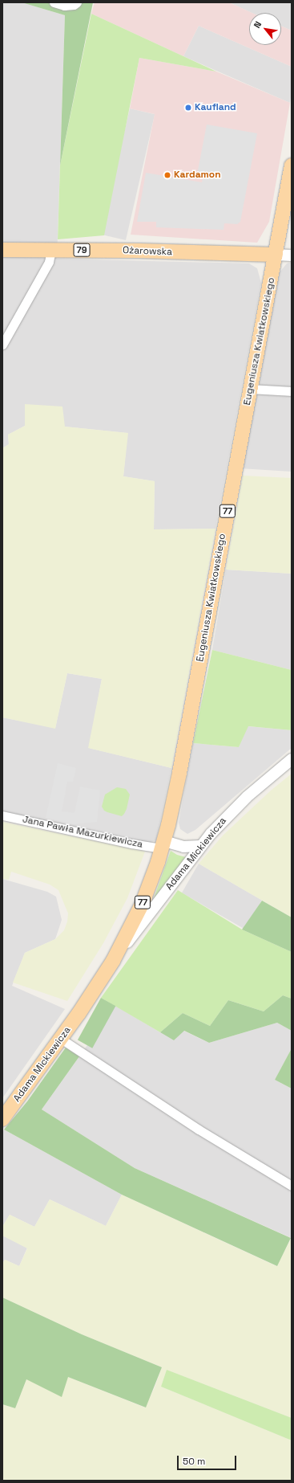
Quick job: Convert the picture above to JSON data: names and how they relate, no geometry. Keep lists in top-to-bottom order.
{
  "streets": {
    "main road": [
      "79",
      "Ożarowska",
      "Eugeniusza Kwiatkowskiego",
      "77",
      "Adama Mickiewicza"
    ],
    "street": ["Jana Pawła Mazurkiewicza"]
  },
  "crossings": [
    ["Ożarowska", "Eugeniusza Kwiatkowskiego"],
    ["Eugeniusza Kwiatkowskiego", "Jana Pawła Mazurkiewicza"],
    ["Eugeniusza Kwiatkowskiego", "Adama Mickiewicza"],
    ["Jana Pawła Mazurkiewicza", "Adama Mickiewicza"]
  ],
  "places": ["Kaufland", "Kardamon"],
  "scale_bar": "50 m",
  "north": "top left"
}
